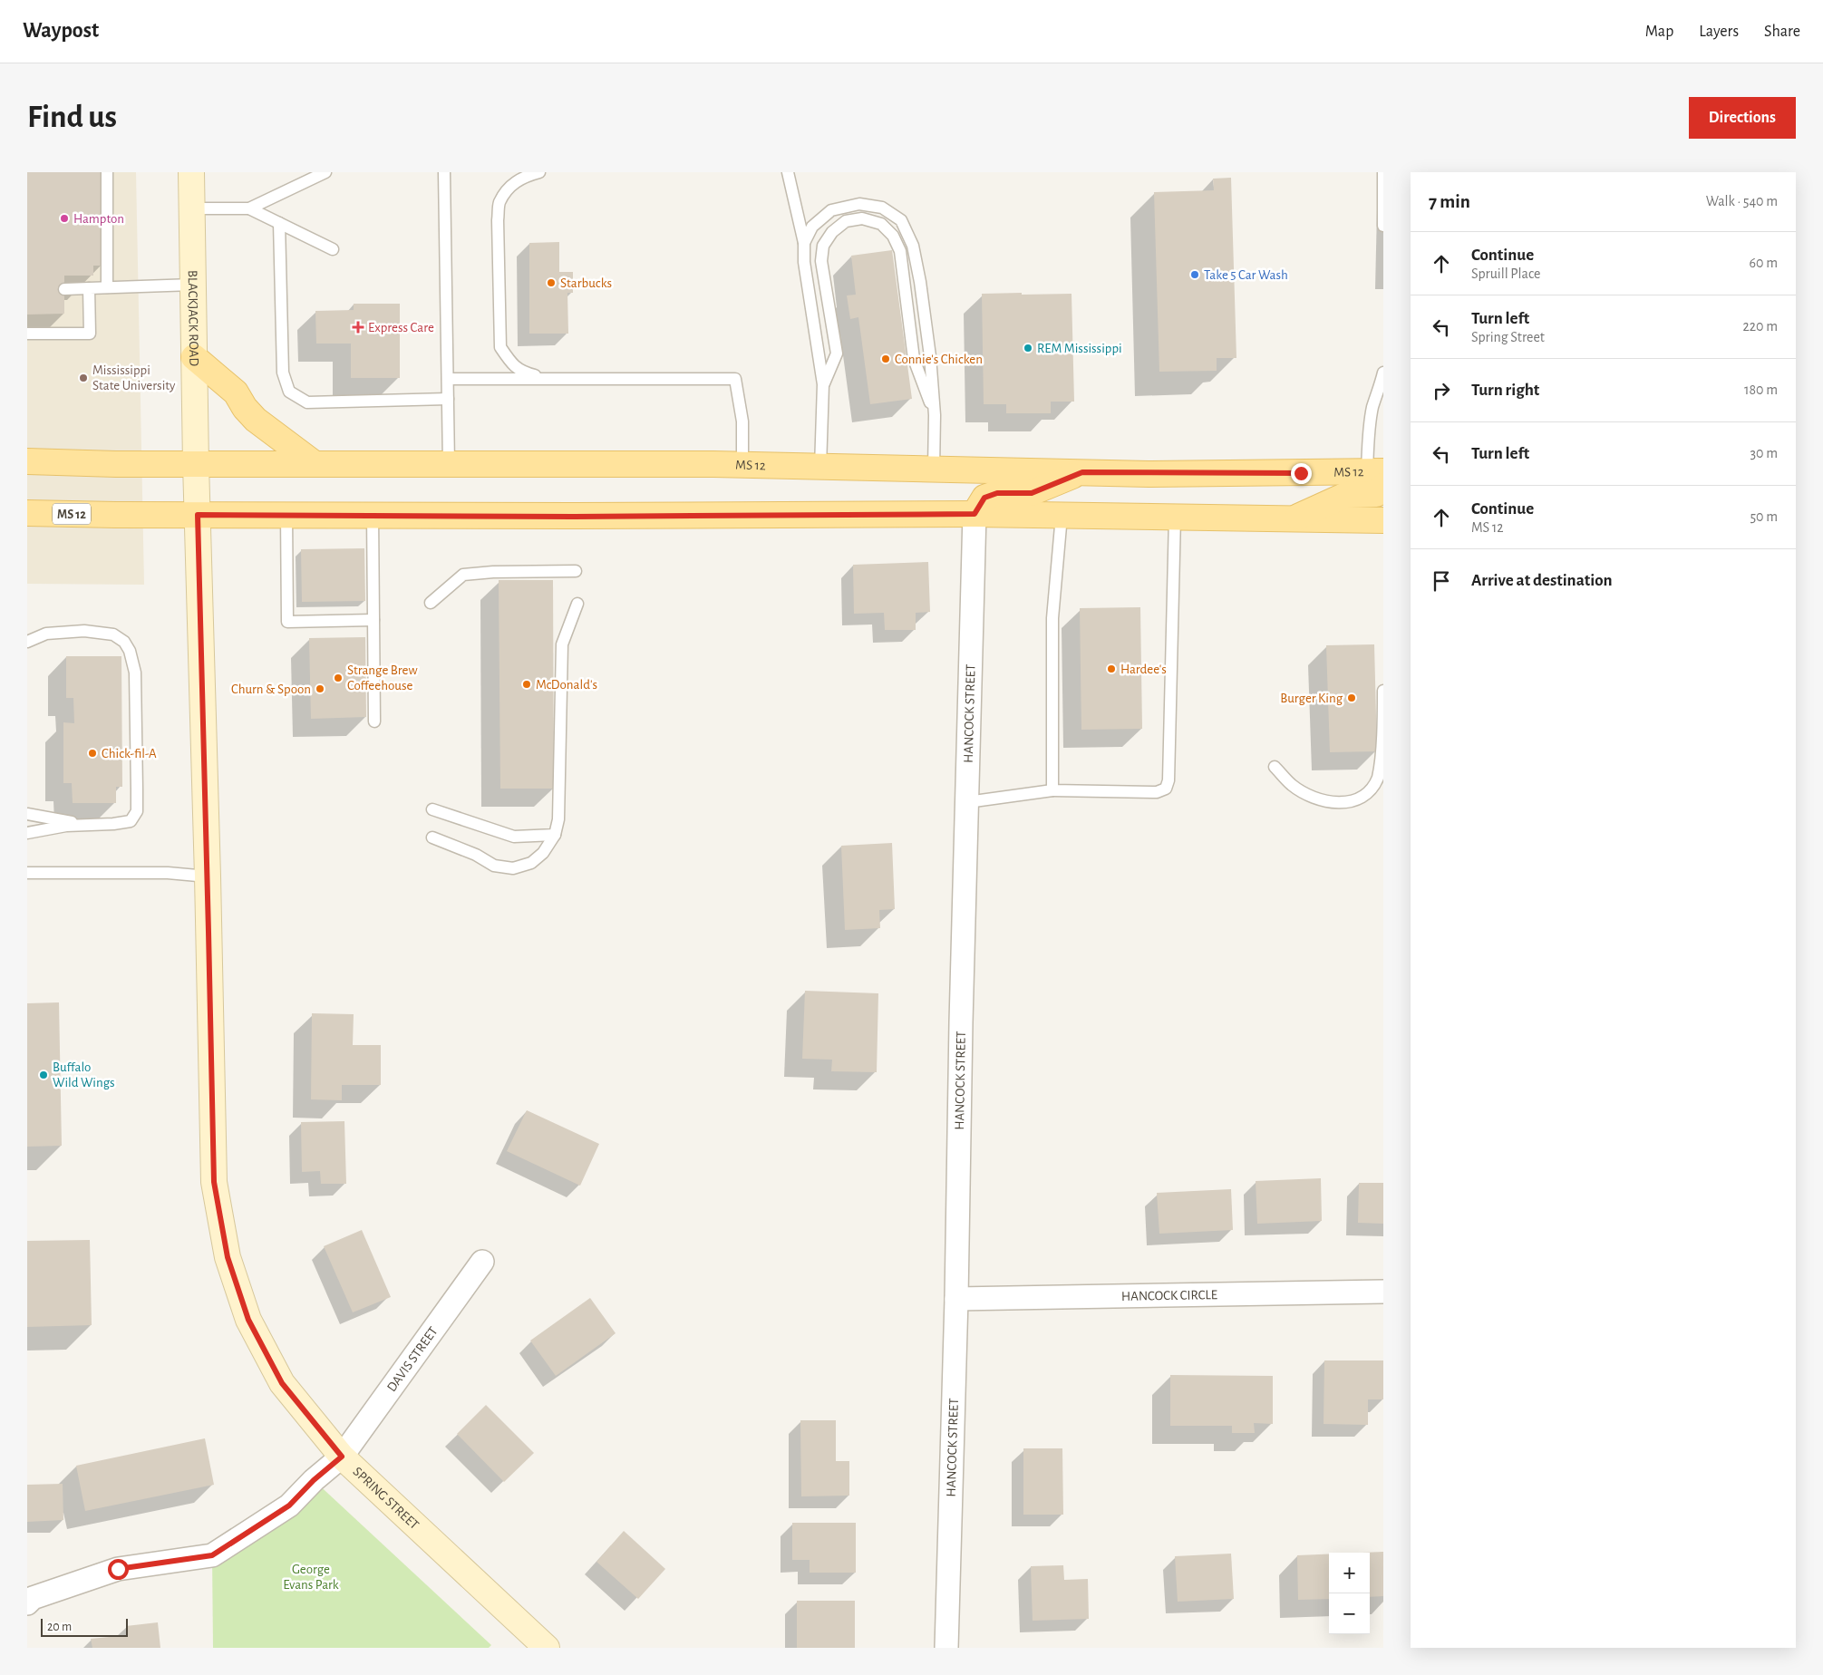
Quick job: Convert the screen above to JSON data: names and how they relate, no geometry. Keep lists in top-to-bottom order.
{
  "streets": {
    "main road": ["MS 12"],
    "street": [
      "BLACKJACK ROAD",
      "HANCOCK STREET",
      "HANCOCK CIRCLE",
      "DAVIS STREET",
      "SPRING STREET"
    ]
  },
  "crossings": [
    ["BLACKJACK ROAD", "MS 12"],
    ["BLACKJACK ROAD", "SPRING STREET"],
    ["MS 12", "HANCOCK STREET"],
    ["MS 12", "SPRING STREET"],
    ["HANCOCK STREET", "HANCOCK CIRCLE"],
    ["DAVIS STREET", "SPRING STREET"]
  ],
  "parks": ["George Evans Park"],
  "places": {
    "other": [
      "Hampton",
      "Take 5 Car Wash",
      "Starbucks",
      "REM Mississippi",
      "Connie's Chicken",
      "Mississippi State University",
      "Hardee's",
      "Strange Brew Coffeehouse",
      "McDonald's",
      "Churn & Spoon",
      "Burger King",
      "Chick-fil-A",
      "Buffalo Wild Wings"
    ],
    "health": ["Express Care"]
  },
  "scale_bar": "20 m",
  "page": {
    "header": "Waypost",
    "nav": ["Map", "Layers", "Share"],
    "buttons": "Directions",
    "title": "Find us",
    "heading": ["7 min", "Walk · 540 m"],
    "list": [
      ["Continue", "Spruill Place", "60 m"],
      ["Turn left", "Spring Street", "220 m"],
      ["Turn right", "180 m"],
      ["Turn left", "30 m"],
      ["Continue", "MS 12", "50 m"],
      "Arrive at destination"
    ],
    "map_buttons": ["+", "−"],
    "scale": "20 m"
  }
}
